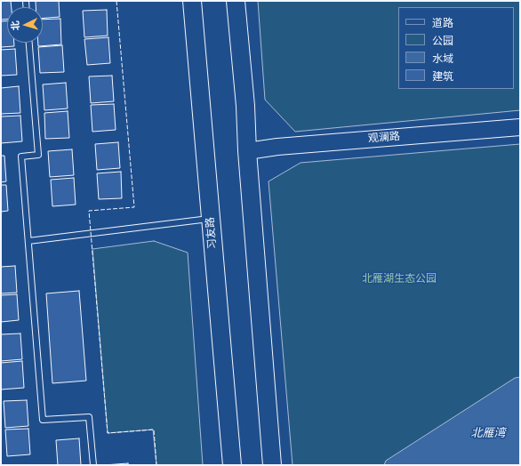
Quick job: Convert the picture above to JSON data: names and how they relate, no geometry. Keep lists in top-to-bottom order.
{
  "streets": {
    "main road": ["习友路"],
    "street": ["观澜路"]
  },
  "water": ["北雁湾"],
  "parks": ["北雁湖生态公园"],
  "legend": [
    "道路",
    "公园",
    "水域",
    "建筑"
  ],
  "north": "left"
}
